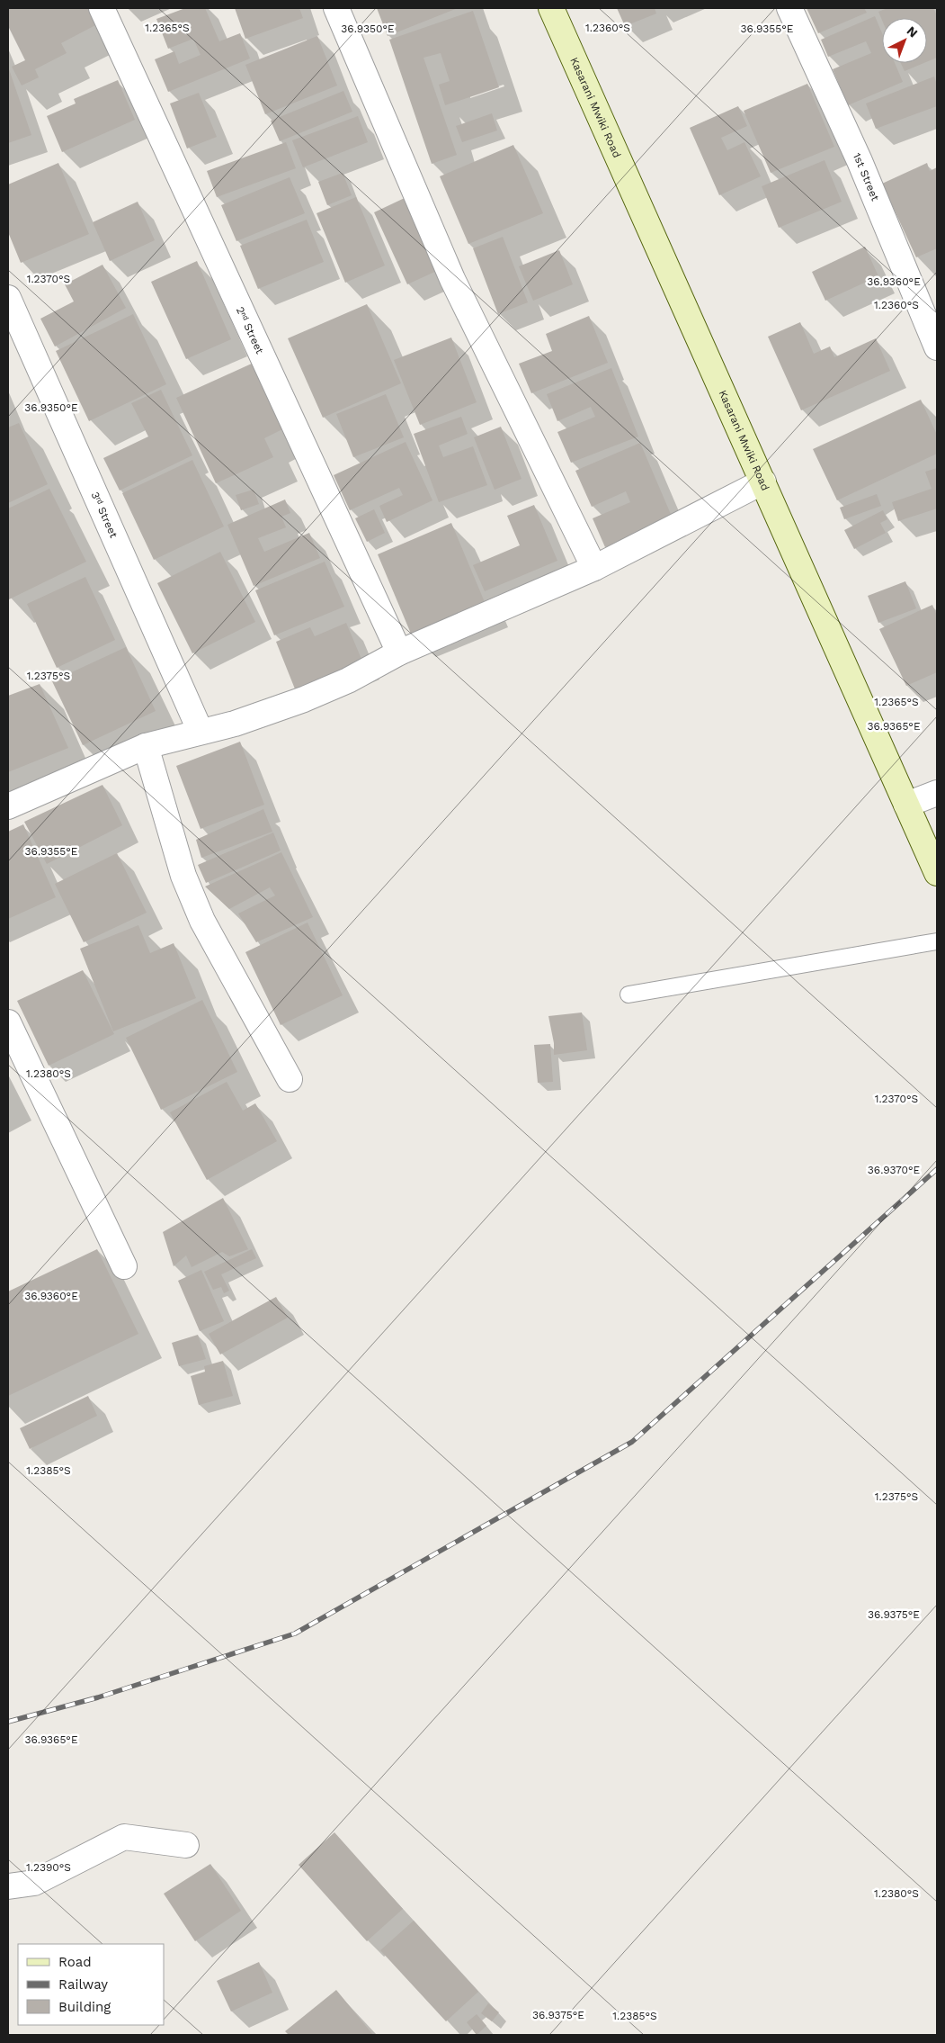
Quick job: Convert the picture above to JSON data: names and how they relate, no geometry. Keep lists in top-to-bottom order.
{
  "streets": {
    "main road": ["Kasarani Mwiki Road"],
    "street": ["1st Street", "2ⁿᵈ Street", "3ʳᵈ Street"]
  },
  "legend": ["Road", "Railway", "Building"],
  "north": "top right",
  "coordinates": [
    "1.2365°S",
    "1.2360°S",
    "36.9350°E",
    "36.9355°E",
    "1.2370°S",
    "36.9360°E",
    "1.2375°S",
    "36.9365°E",
    "1.2380°S",
    "36.9370°E",
    "1.2385°S",
    "36.9375°E",
    "1.2390°S"
  ]
}
